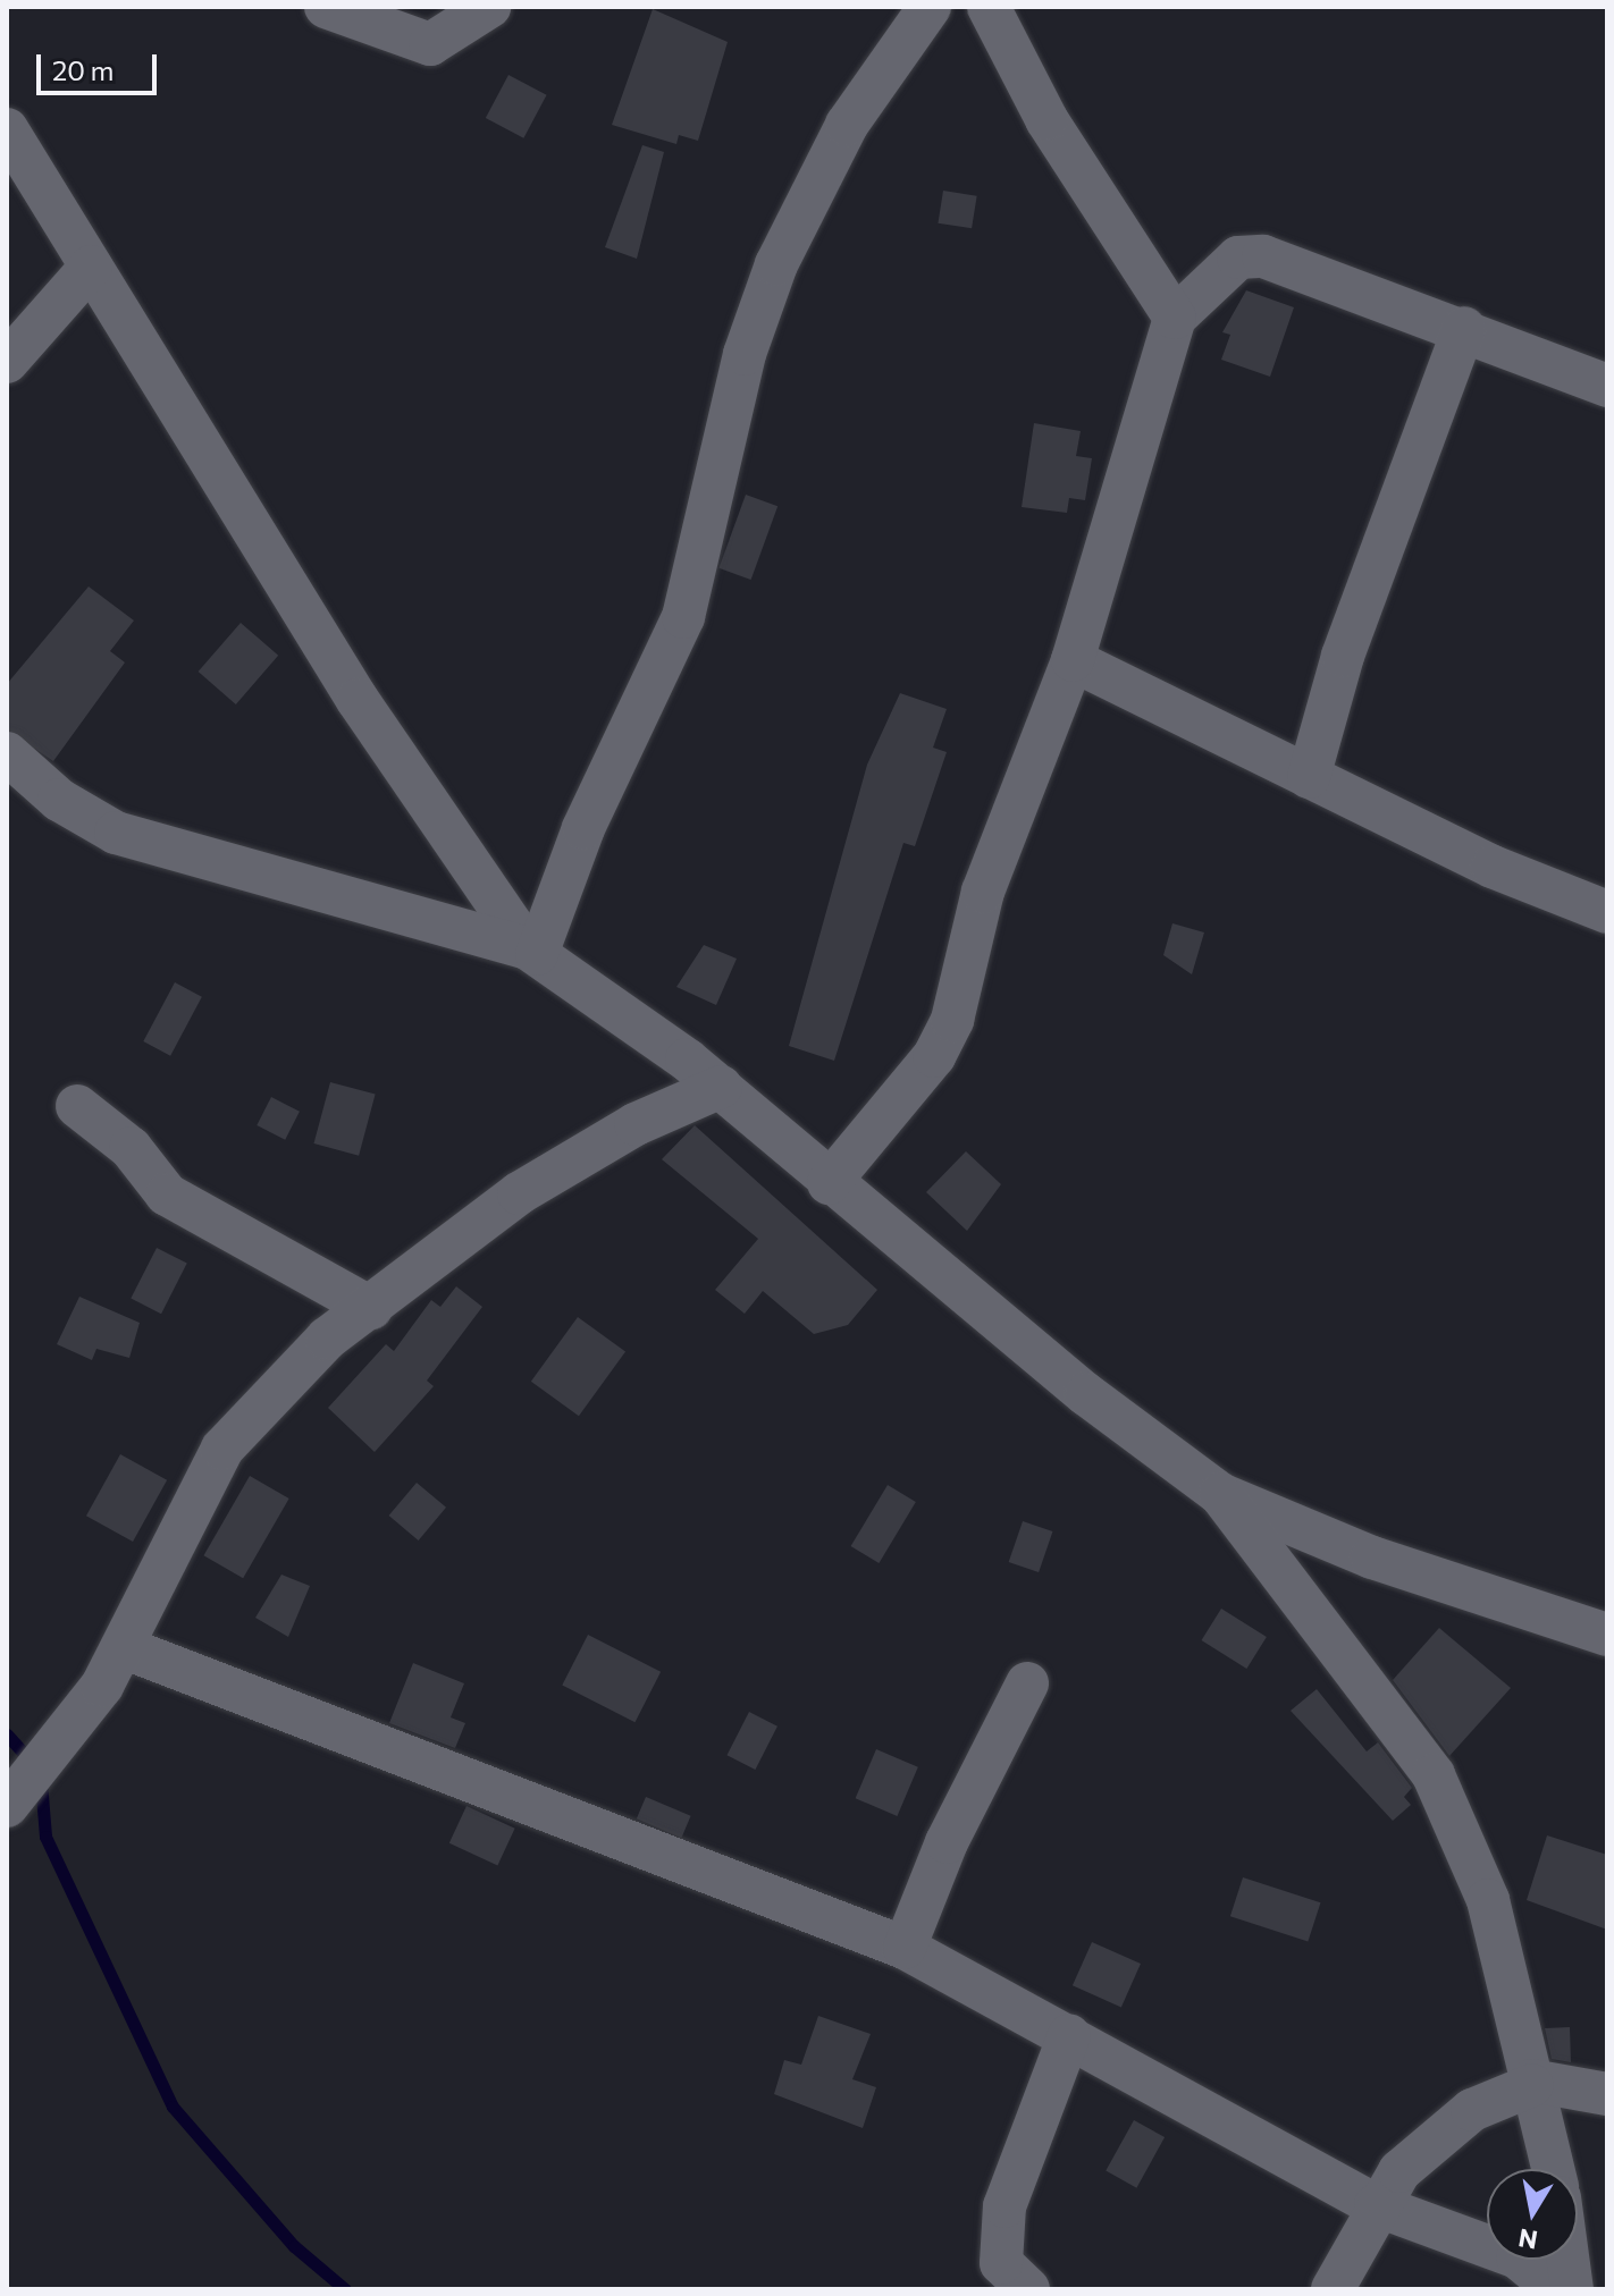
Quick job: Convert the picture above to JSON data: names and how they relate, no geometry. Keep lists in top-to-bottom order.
{
  "scale_bar": "20 m",
  "north": "bottom"
}
